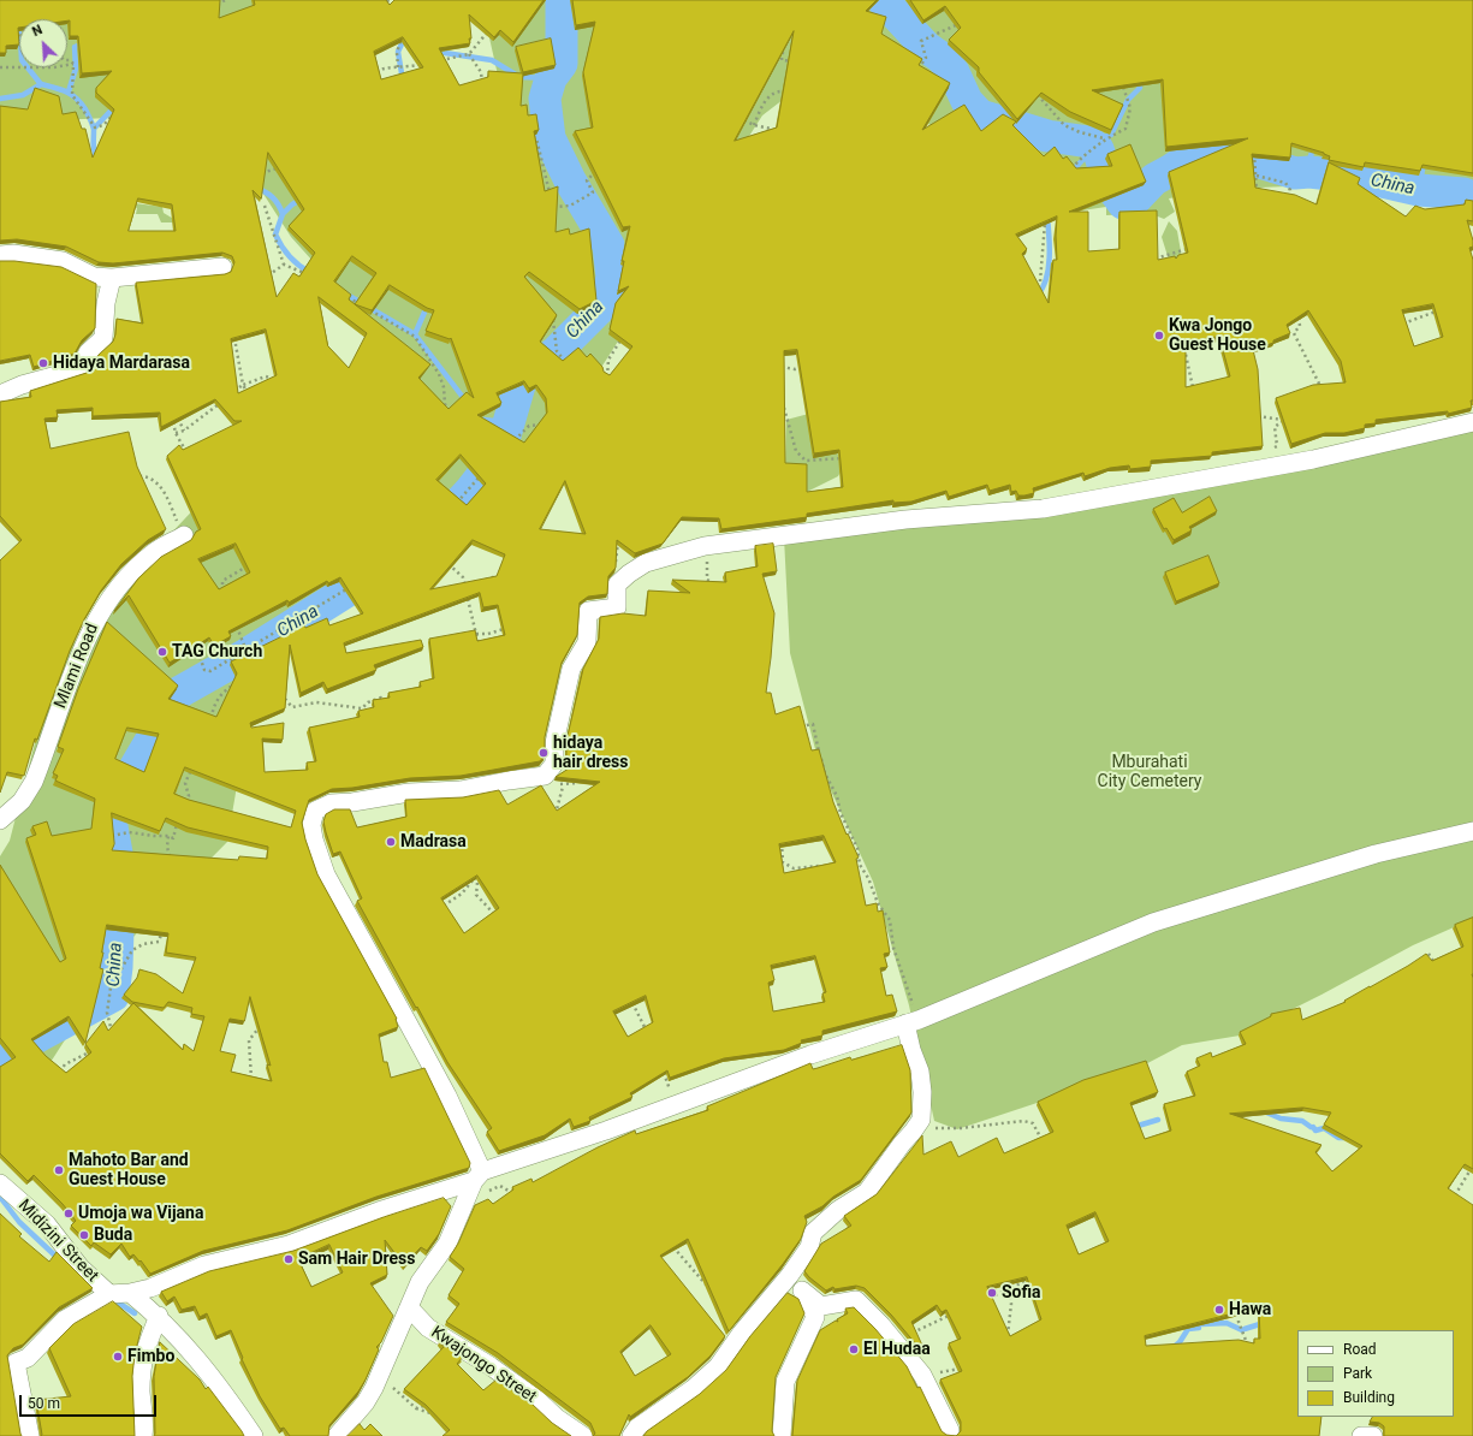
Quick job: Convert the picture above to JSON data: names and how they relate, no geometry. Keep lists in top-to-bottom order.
{
  "streets": {
    "street": ["Mlami Road", "Midizini Street", "Kwajongo Street"]
  },
  "water": ["China"],
  "parks": ["Mburahati City Cemetery"],
  "places": [
    "Kwa Jongo Guest House",
    "Hidaya Mardarasa",
    "TAG Church",
    "hidaya hair dress",
    "Madrasa",
    "Mahoto Bar and Guest House",
    "Umoja wa Vijana",
    "Buda",
    "Sam Hair Dress",
    "Sofia",
    "Hawa",
    "El Hudaa",
    "Fimbo"
  ],
  "legend": ["Road", "Park", "Building"],
  "scale_bar": "50 m",
  "north": "top left"
}
